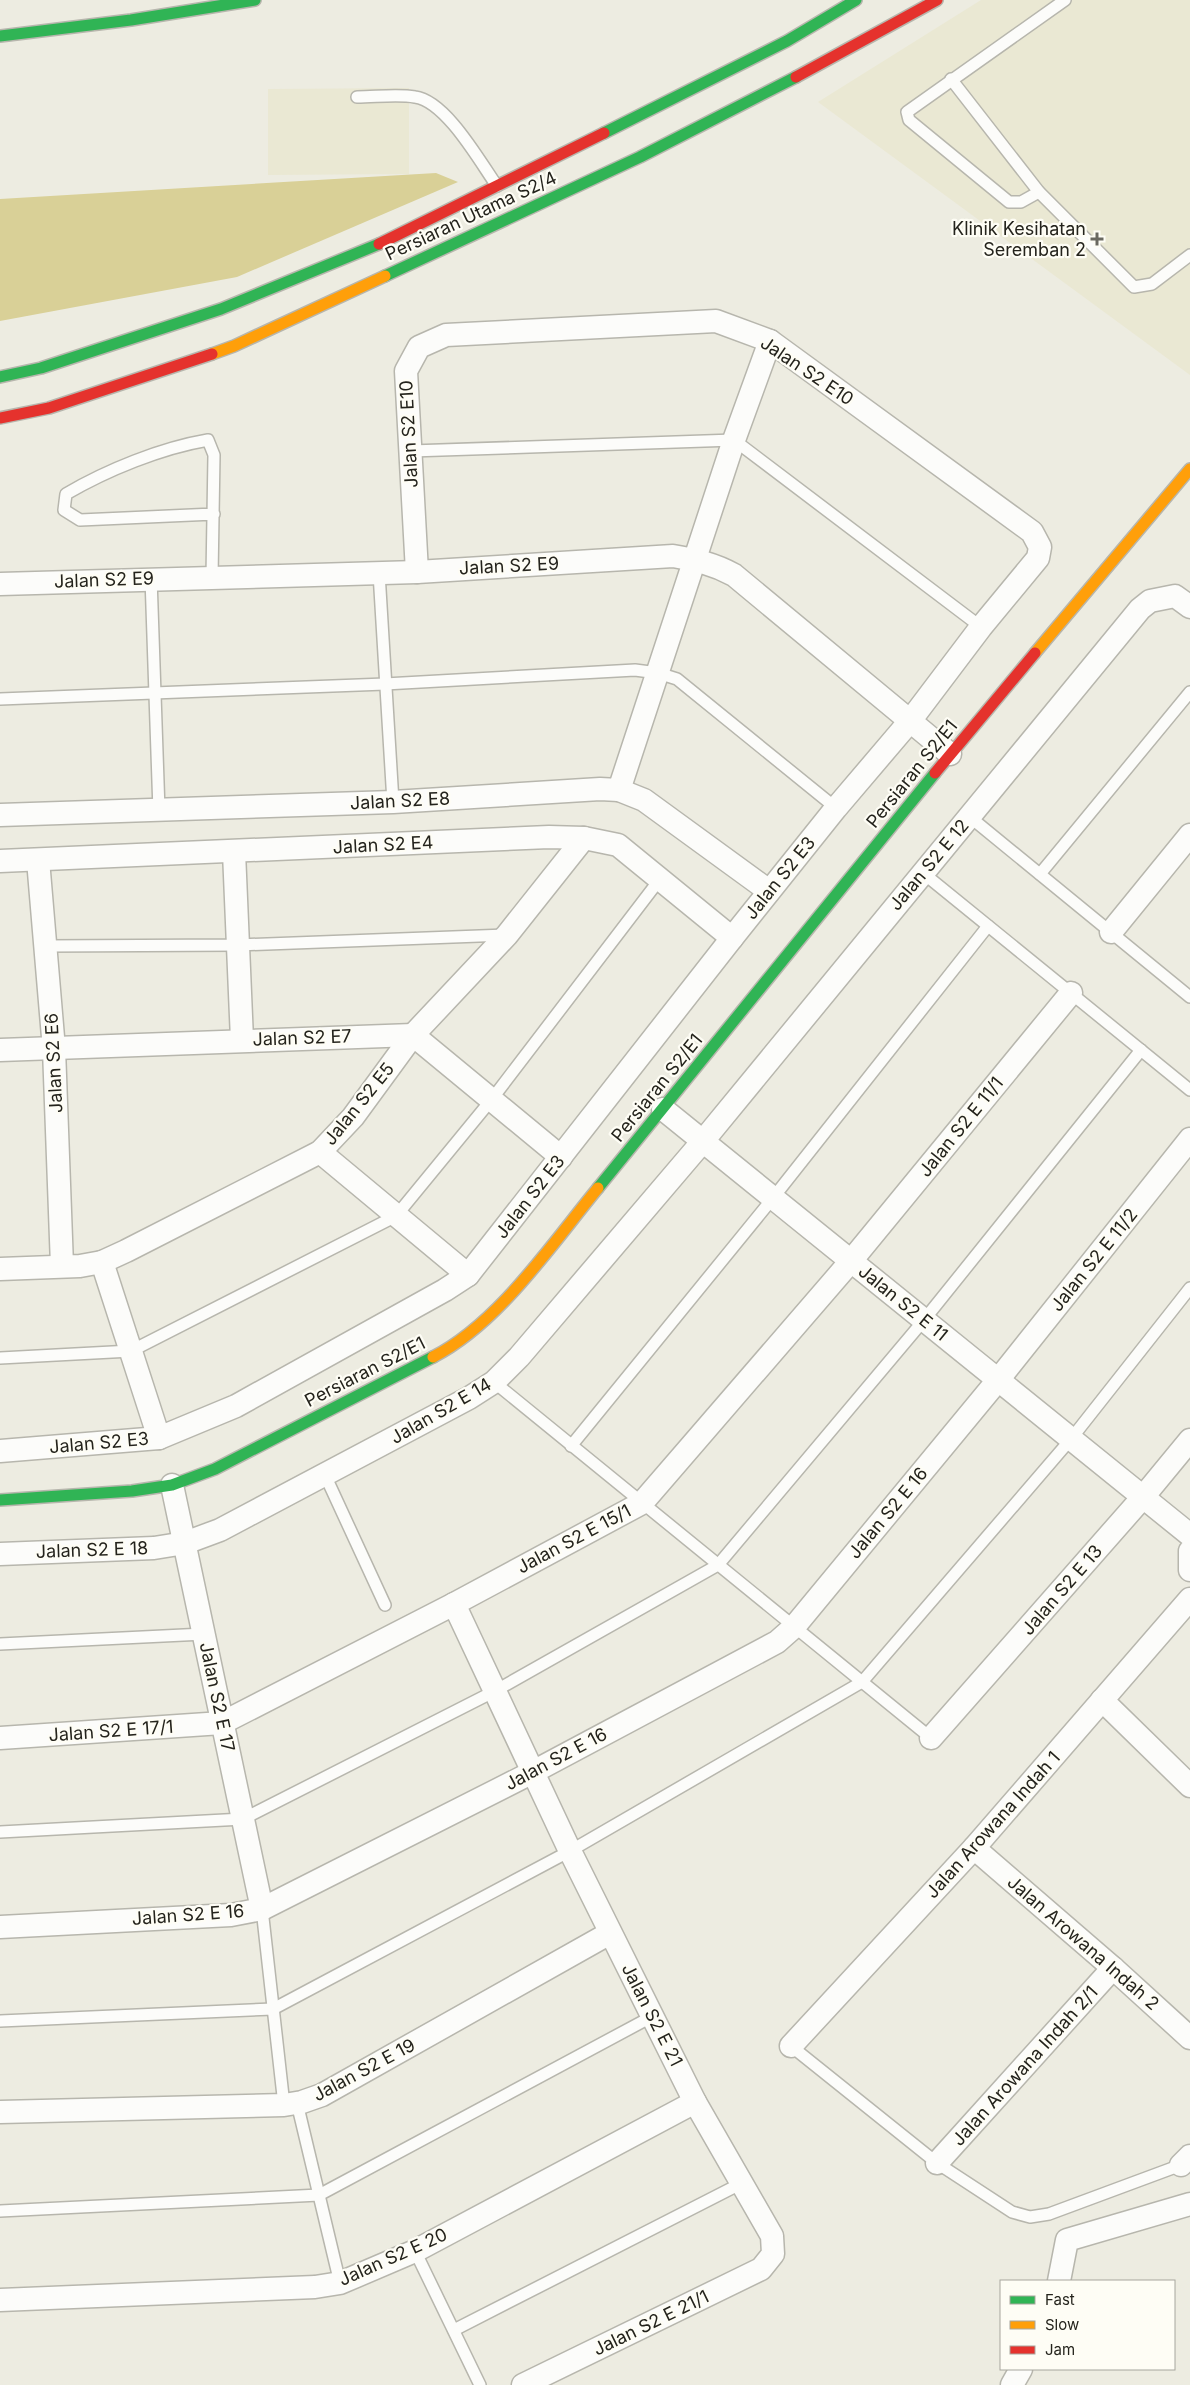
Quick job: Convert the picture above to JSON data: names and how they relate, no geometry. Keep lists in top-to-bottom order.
{
  "streets": {
    "main road": ["Persiaran Utama S2/4", "Persiaran S2/E1"],
    "street": [
      "Jalan S2 E10",
      "Jalan S2 E9",
      "Jalan S2 E8",
      "Jalan S2 E4",
      "Jalan S2 E 12",
      "Jalan S2 E3",
      "Jalan S2 E7",
      "Jalan S2 E6",
      "Jalan S2 E5",
      "Jalan S2 E 11/1",
      "Jalan S2 E 11/2",
      "Jalan S2 E 11",
      "Jalan S2 E 14",
      "Jalan S2 E 16",
      "Jalan S2 E 15/1",
      "Jalan S2 E 18",
      "Jalan S2 E 13",
      "Jalan S2 E 17",
      "Jalan S2 E 17/1",
      "Jalan Arowana Indah 1",
      "Jalan Arowana Indah 2",
      "Jalan S2 E 21",
      "Jalan Arowana Indah 2/1",
      "Jalan S2 E 19",
      "Jalan S2 E 20",
      "Jalan S2 E 21/1"
    ]
  },
  "crossings": [
    ["Jalan S2 E10", "Jalan S2 E9"],
    ["Jalan S2 E10", "Jalan S2 E3"],
    ["Jalan S2 E9", "Persiaran S2/E1"],
    ["Jalan S2 E9", "Jalan S2 E3"],
    ["Persiaran S2/E1", "Jalan S2 E 11"],
    ["Persiaran S2/E1", "Jalan S2 E 17"],
    ["Jalan S2 E8", "Jalan S2 E3"],
    ["Jalan S2 E4", "Jalan S2 E3"],
    ["Jalan S2 E4", "Jalan S2 E6"],
    ["Jalan S2 E4", "Jalan S2 E5"],
    ["Jalan S2 E 12", "Jalan S2 E 11"],
    ["Jalan S2 E 12", "Jalan S2 E 14"],
    ["Jalan S2 E7", "Jalan S2 E6"],
    ["Jalan S2 E7", "Jalan S2 E5"],
    ["Jalan S2 E6", "Jalan S2 E5"],
    ["Jalan S2 E 11/1", "Jalan S2 E 11"],
    ["Jalan S2 E 11/1", "Jalan S2 E 15/1"],
    ["Jalan S2 E 11/2", "Jalan S2 E 11"],
    ["Jalan S2 E 11/2", "Jalan S2 E 16"],
    ["Jalan S2 E 11", "Jalan S2 E 14"],
    ["Jalan S2 E 11", "Jalan S2 E 16"],
    ["Jalan S2 E 11", "Jalan S2 E 15/1"],
    ["Jalan S2 E 11", "Jalan S2 E 13"],
    ["Jalan S2 E 14", "Jalan S2 E 18"],
    ["Jalan S2 E 14", "Jalan S2 E 17"],
    ["Jalan S2 E 16", "Jalan S2 E 17"],
    ["Jalan S2 E 16", "Jalan S2 E 21"],
    ["Jalan S2 E 15/1", "Jalan S2 E 17"],
    ["Jalan S2 E 15/1", "Jalan S2 E 17/1"],
    ["Jalan S2 E 15/1", "Jalan S2 E 21"],
    ["Jalan S2 E 18", "Jalan S2 E 17"],
    ["Jalan S2 E 17", "Jalan S2 E 17/1"],
    ["Jalan Arowana Indah 1", "Jalan Arowana Indah 2"],
    ["Jalan Arowana Indah 2", "Jalan Arowana Indah 2/1"],
    ["Jalan S2 E 21", "Jalan S2 E 19"],
    ["Jalan S2 E 21", "Jalan S2 E 20"],
    ["Jalan S2 E 21", "Jalan S2 E 21/1"]
  ],
  "places": {
    "health": ["Klinik Kesihatan Seremban 2"]
  },
  "legend": ["Fast", "Slow", "Jam"]
}
